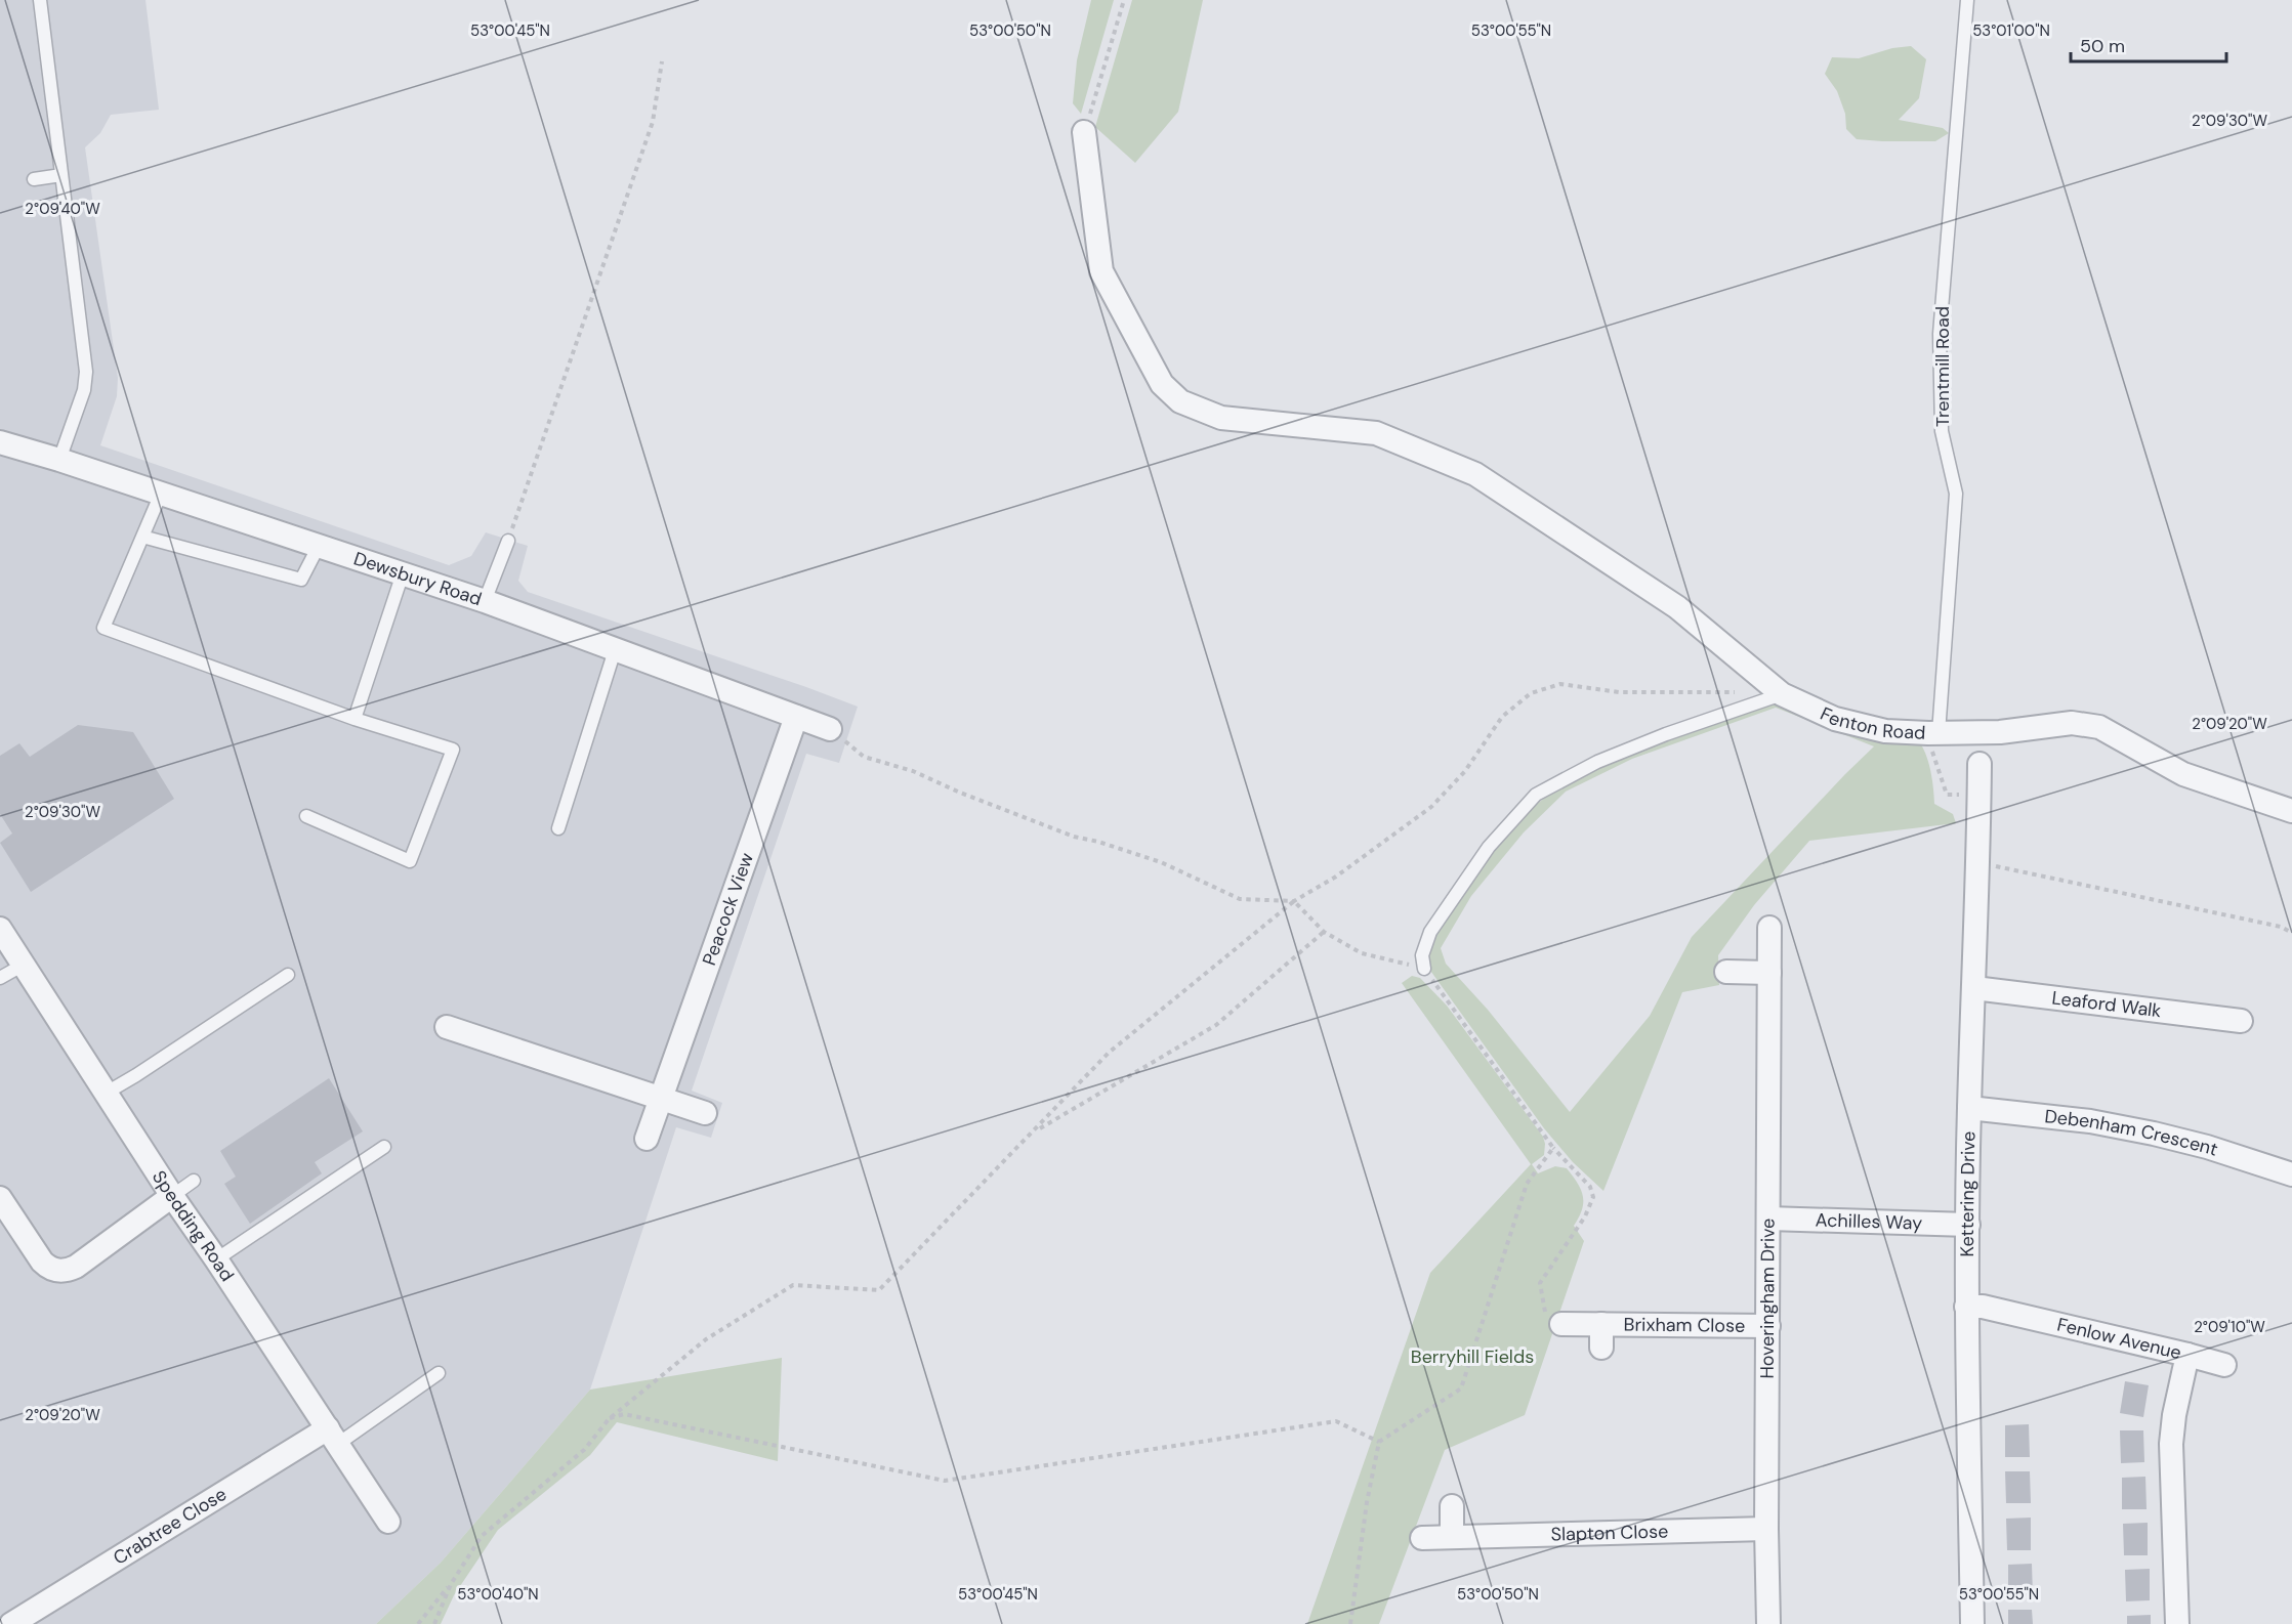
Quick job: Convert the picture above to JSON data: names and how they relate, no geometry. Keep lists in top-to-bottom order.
{
  "streets": {
    "street": [
      "Dewsbury Road",
      "Fenton Road",
      "Peacock View",
      "Leaford Walk",
      "Debenham Crescent",
      "Kettering Drive",
      "Achilles Way",
      "Spedding Road",
      "Hoveringham Drive",
      "Brixham Close",
      "Fenlow Avenue",
      "Crabtree Close",
      "Slapton Close"
    ],
    "lane": ["Trentmill Road"]
  },
  "crossings": [
    ["Trentmill Road", "Fenton Road"],
    ["Dewsbury Road", "Peacock View"],
    ["Leaford Walk", "Kettering Drive"],
    ["Debenham Crescent", "Kettering Drive"],
    ["Kettering Drive", "Achilles Way"],
    ["Kettering Drive", "Fenlow Avenue"],
    ["Achilles Way", "Hoveringham Drive"],
    ["Spedding Road", "Crabtree Close"],
    ["Hoveringham Drive", "Brixham Close"],
    ["Hoveringham Drive", "Slapton Close"]
  ],
  "parks": ["Berryhill Fields"],
  "scale_bar": "50 m",
  "coordinates": [
    "53°00'45\"N",
    "53°00'50\"N",
    "53°00'55\"N",
    "53°01'00\"N",
    "2°09'30\"W",
    "2°09'40\"W",
    "2°09'20\"W",
    "2°09'10\"W",
    "53°00'40\"N"
  ]
}
